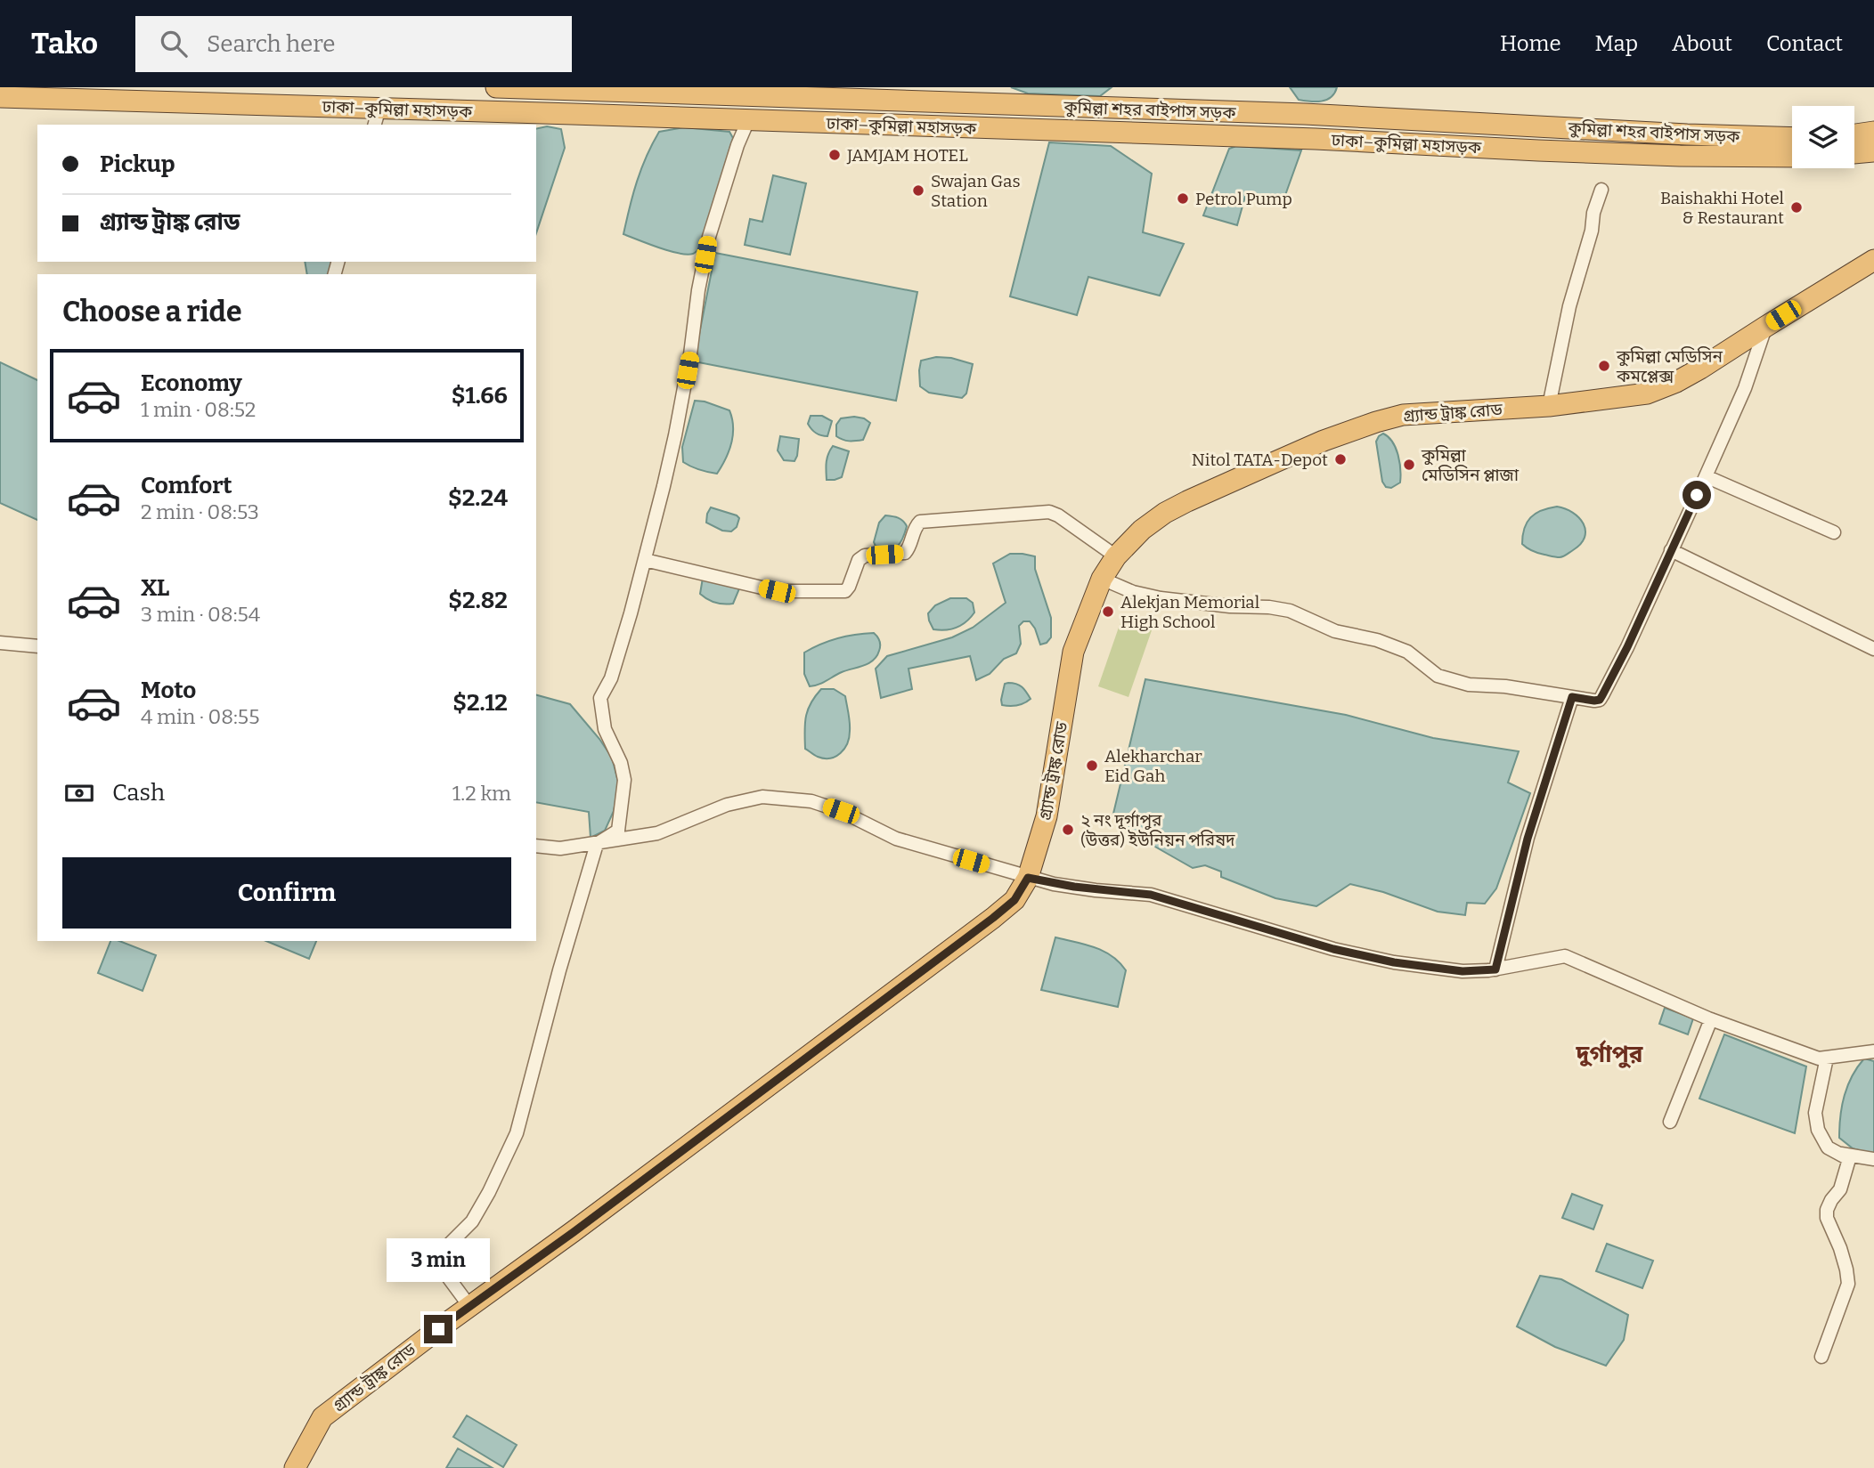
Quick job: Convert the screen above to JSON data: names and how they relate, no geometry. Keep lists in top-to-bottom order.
{
  "streets": {
    "highway": ["ঢাকা–কুমিল্লা মহাসড়ক", "কুমিল্লা শহর বাইপাস সড়ক", "গ্র্যান্ড ট্রাঙ্ক রোড"]
  },
  "districts": ["দুর্গাপুর"],
  "places": [
    "JAMJAM HOTEL",
    "Swajan Gas Station",
    "Petrol Pump",
    "Baishakhi Hotel & Restaurant",
    "কুমিল্লা মেডিসিন কমপ্লেক্স",
    "Nitol TATA-Depot",
    "কুমিল্লা মেডিসিন প্লাজা",
    "Alekjan Memorial High School",
    "Alekharchar Eid Gah",
    "২ নং দূর্গাপুর (উত্তর) ইউনিয়ন পরিষদ"
  ],
  "page": {
    "header": "Tako",
    "search": "Search here",
    "nav": [
      "Home",
      "Map",
      "About",
      "Contact"
    ],
    "banner": ["Pickup", "গ্র্যান্ড ট্রাঙ্ক রোড"],
    "heading": "Choose a ride",
    "list": [
      {
        "name": "Economy",
        "note": "1 min · 08:52",
        "value": "$1.66"
      },
      {
        "name": "Comfort",
        "note": "2 min · 08:53",
        "value": "$2.24"
      },
      {
        "name": "XL",
        "note": "3 min · 08:54",
        "value": "$2.82"
      },
      {
        "name": "Moto",
        "note": "4 min · 08:55",
        "value": "$2.12"
      }
    ],
    "pay": ["Cash", "1.2 km"],
    "buttons": "Confirm",
    "bubble": "3 min"
  }
}
